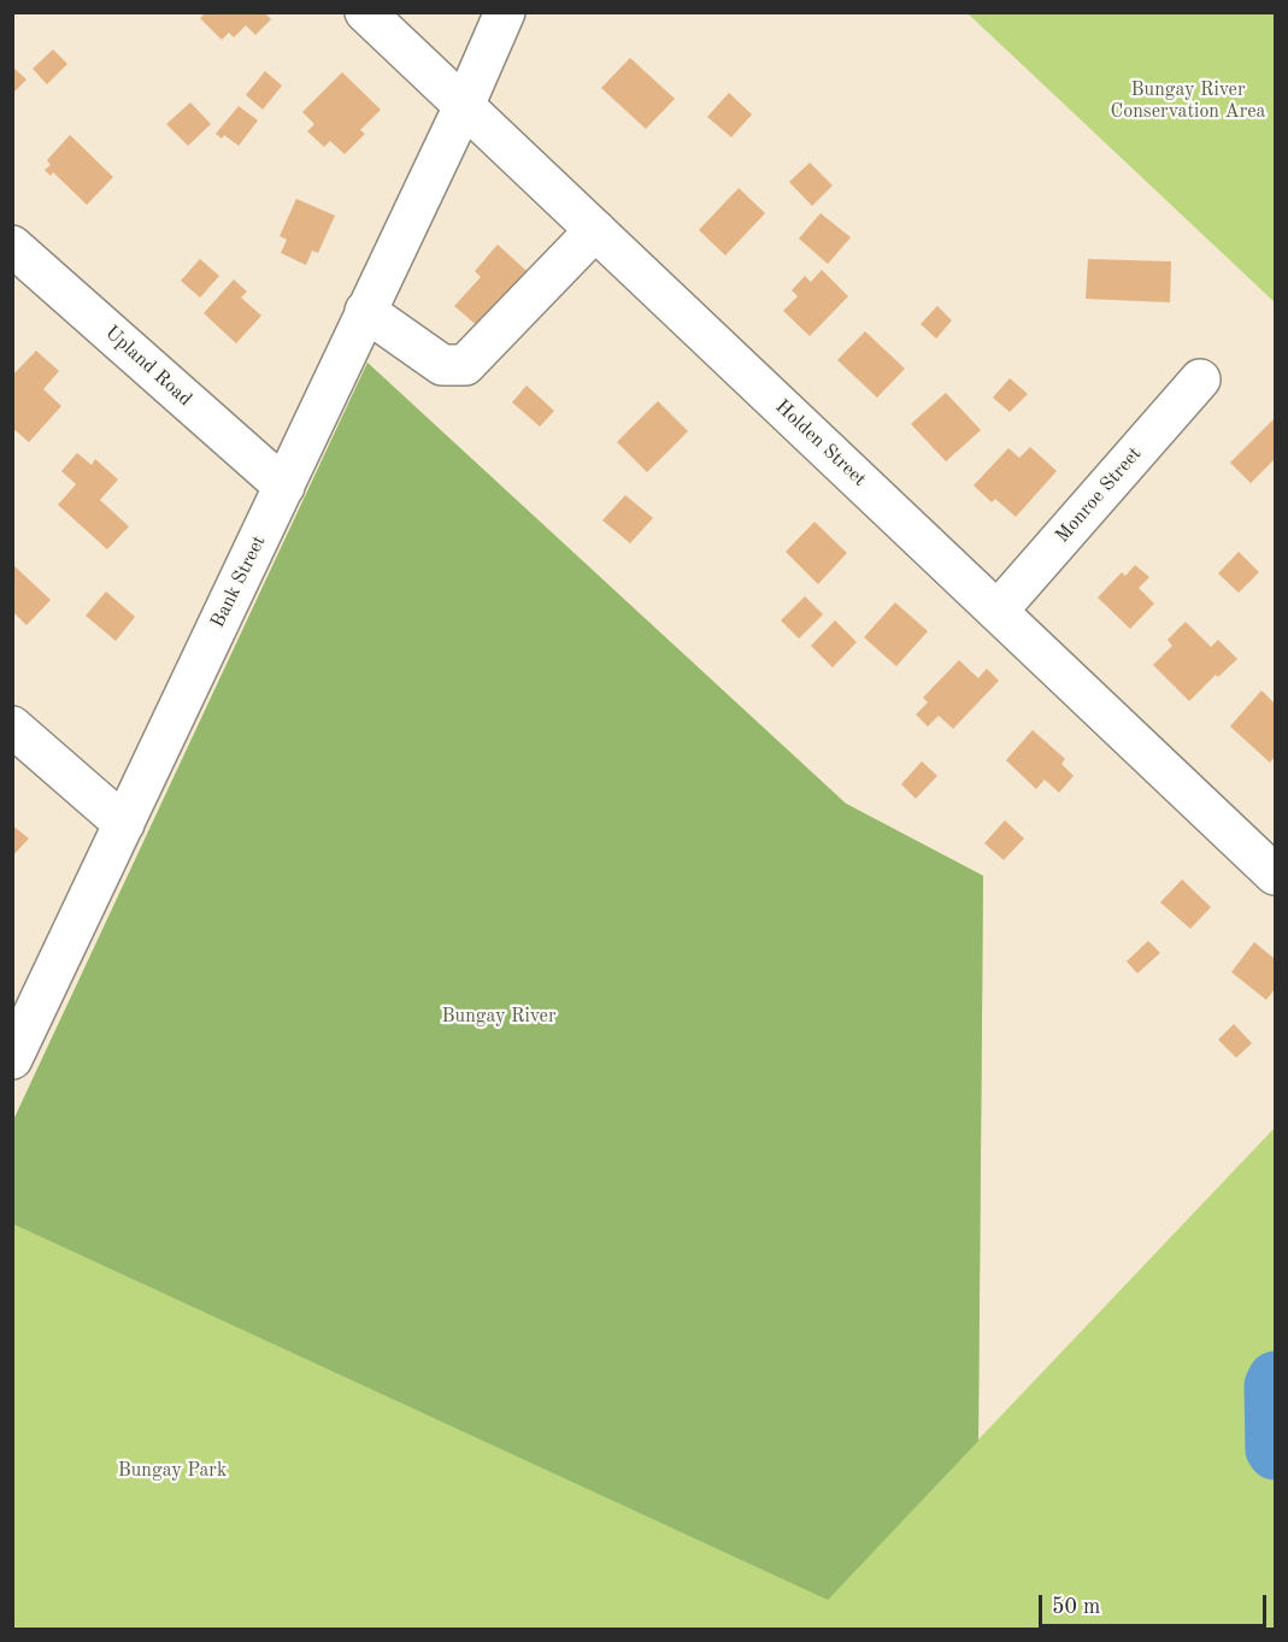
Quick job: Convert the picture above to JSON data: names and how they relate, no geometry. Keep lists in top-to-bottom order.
{
  "streets": {
    "street": [
      "Upland Road",
      "Holden Street",
      "Monroe Street",
      "Bank Street"
    ]
  },
  "crossings": [
    ["Upland Road", "Bank Street"],
    ["Holden Street", "Monroe Street"],
    ["Holden Street", "Bank Street"]
  ],
  "parks": ["Bungay River Conservation Area", "Bungay River", "Bungay Park"],
  "scale_bar": "50 m"
}
